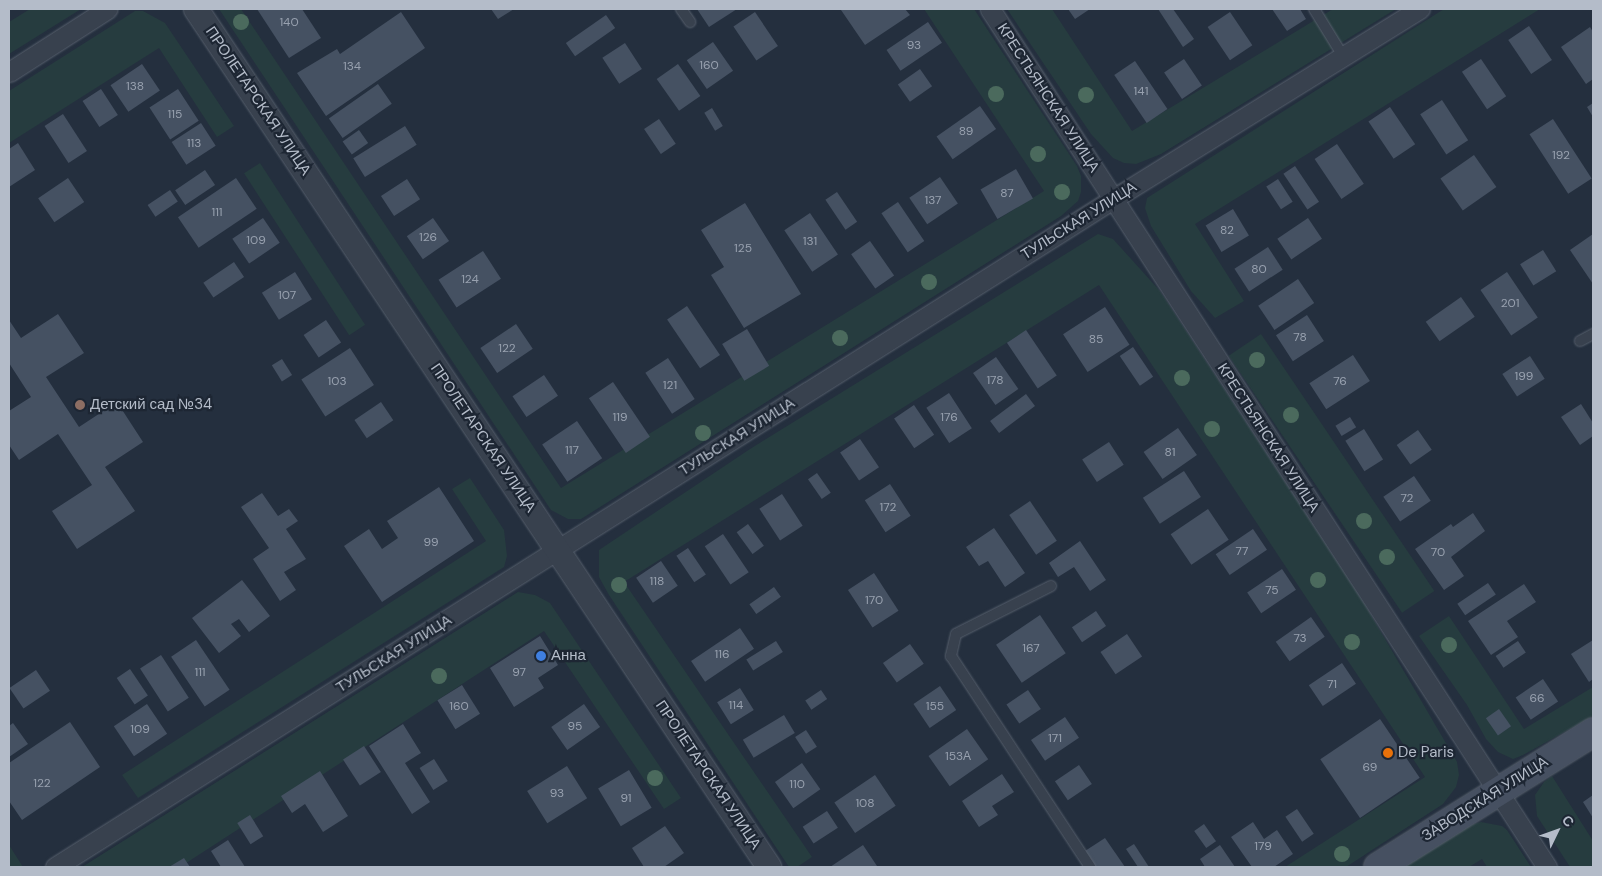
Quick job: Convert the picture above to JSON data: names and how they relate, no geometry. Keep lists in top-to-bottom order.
{
  "streets": {
    "main road": ["ЗАВОДСКАЯ УЛИЦА"],
    "street": ["КРЕСТЬЯНСКАЯ УЛИЦА", "ПРОЛЕТАРСКАЯ УЛИЦА", "ТУЛЬСКАЯ УЛИЦА"]
  },
  "crossings": [
    ["КРЕСТЬЯНСКАЯ УЛИЦА", "ТУЛЬСКАЯ УЛИЦА"],
    ["КРЕСТЬЯНСКАЯ УЛИЦА", "ЗАВОДСКАЯ УЛИЦА"],
    ["ПРОЛЕТАРСКАЯ УЛИЦА", "ТУЛЬСКАЯ УЛИЦА"]
  ],
  "places": ["Детский сад №34", "Анна", "De Paris"],
  "house_numbers": [
    "140",
    "93",
    "160",
    "134",
    "138",
    "141",
    "115",
    "89",
    "113",
    "192",
    "87",
    "137",
    "111",
    "82",
    "126",
    "109",
    "131",
    "125",
    "80",
    "124",
    "107",
    "201",
    "78",
    "85",
    "122",
    "199",
    "178",
    "103",
    "76",
    "121",
    "119",
    "176",
    "117",
    "81",
    "72",
    "172",
    "99",
    "77",
    "70",
    "118",
    "75",
    "170",
    "73",
    "167",
    "116",
    "111",
    "97",
    "71",
    "66",
    "114",
    "160",
    "155",
    "95",
    "109",
    "171",
    "153А",
    "69",
    "122",
    "110",
    "93",
    "91",
    "108",
    "179"
  ],
  "north": "top right"
}
